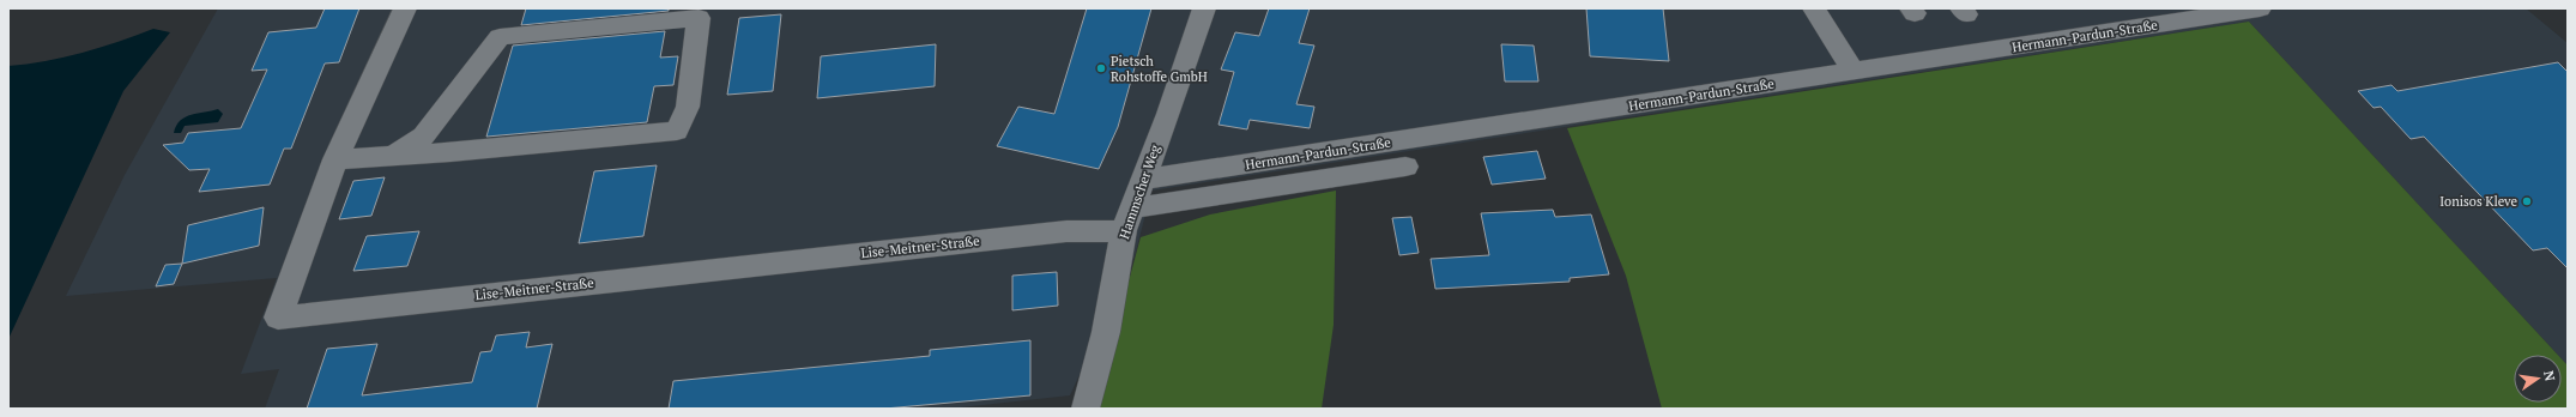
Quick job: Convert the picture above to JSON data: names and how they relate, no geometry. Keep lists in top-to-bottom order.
{
  "streets": {
    "street": ["Hermann-Pardun-Straße", "Hammscher Weg", "Lise-Meitner-Straße"]
  },
  "crossings": [
    ["Hermann-Pardun-Straße", "Hammscher Weg"],
    ["Hammscher Weg", "Lise-Meitner-Straße"]
  ],
  "places": ["Pietsch Rohstoffe GmbH", "Ionisos Kleve"],
  "north": "right"
}
